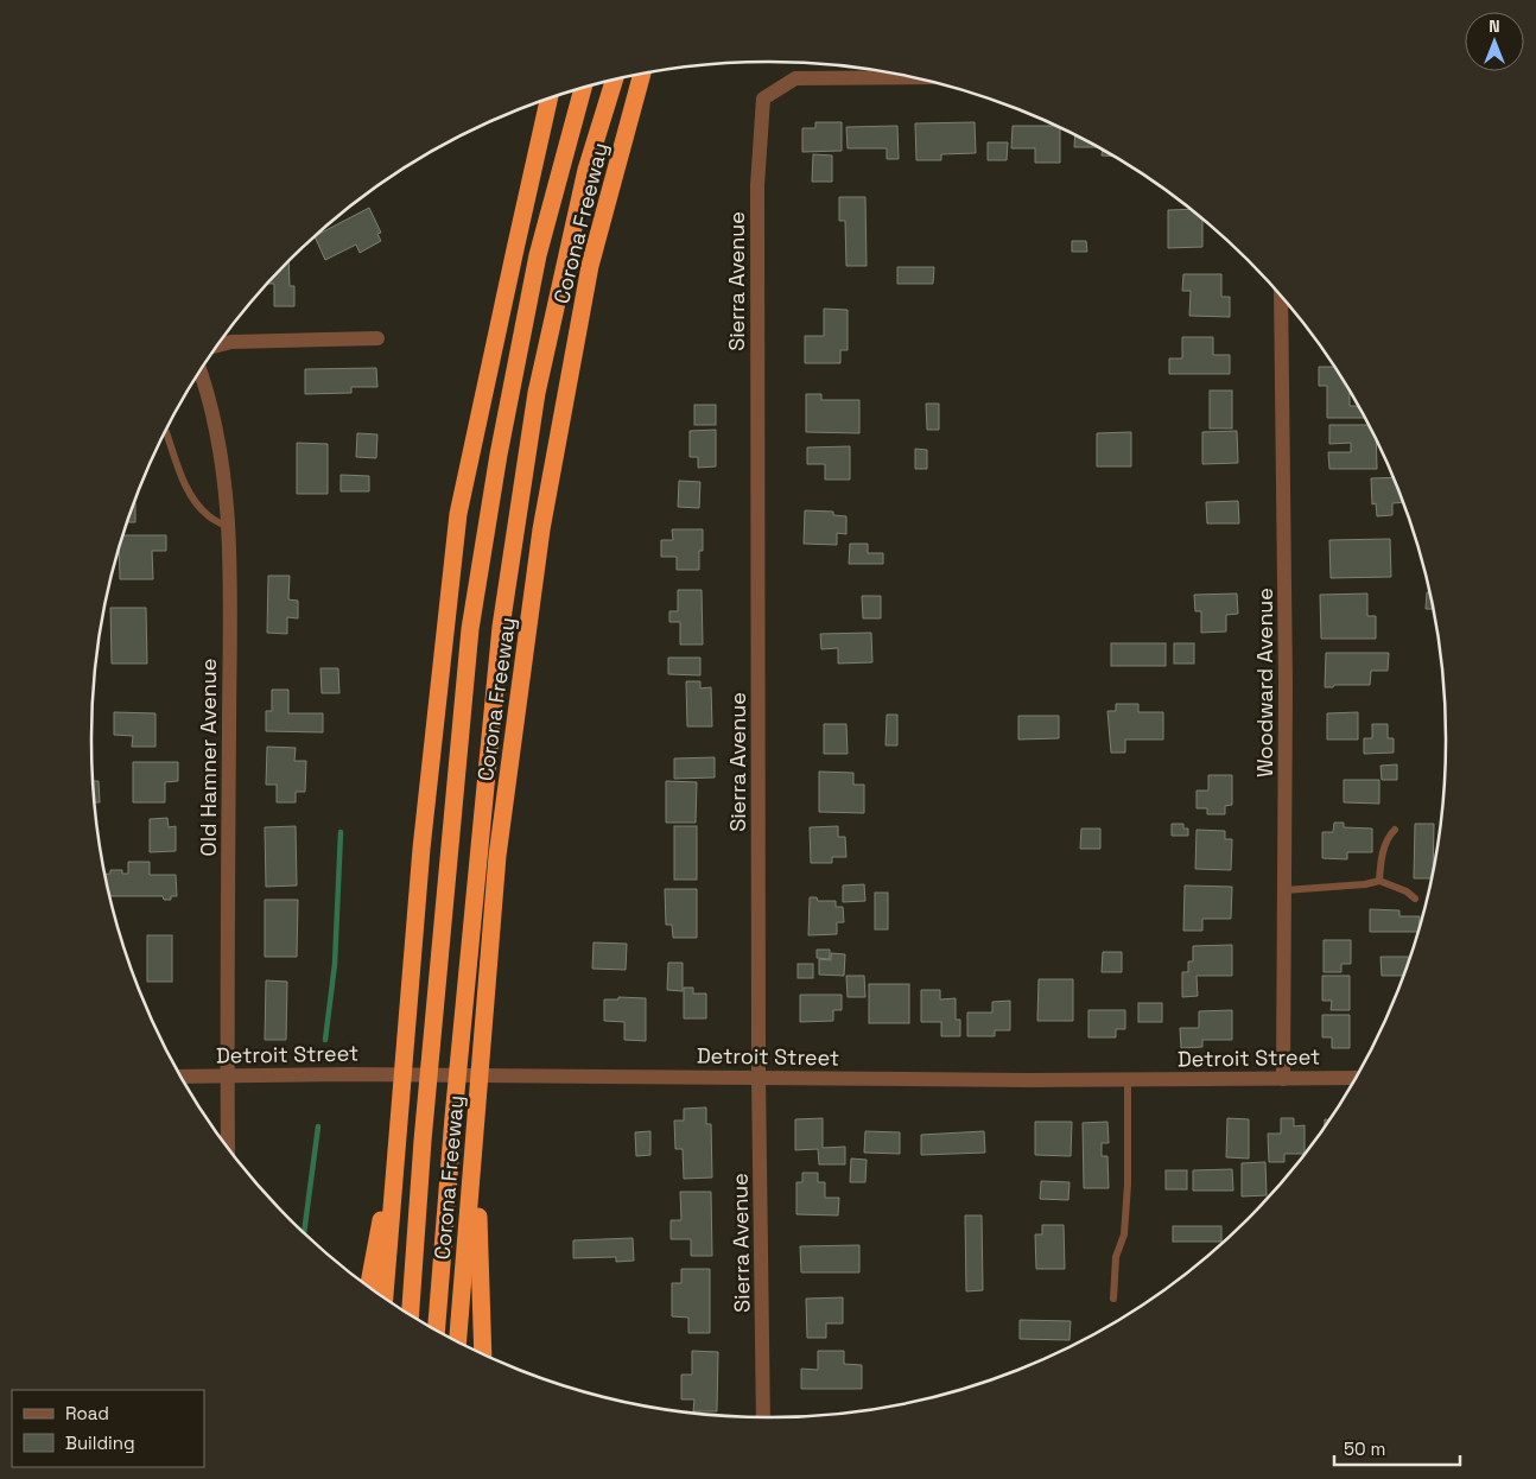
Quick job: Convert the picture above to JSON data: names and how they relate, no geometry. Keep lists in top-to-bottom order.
{
  "streets": {
    "highway": ["Corona Freeway"],
    "street": [
      "Sierra Avenue",
      "Woodward Avenue",
      "Old Hamner Avenue",
      "Detroit Street"
    ]
  },
  "crossings": [
    ["Sierra Avenue", "Detroit Street"],
    ["Woodward Avenue", "Detroit Street"],
    ["Old Hamner Avenue", "Detroit Street"]
  ],
  "legend": ["Road", "Building"],
  "scale_bar": "50 m",
  "north": "top"
}
